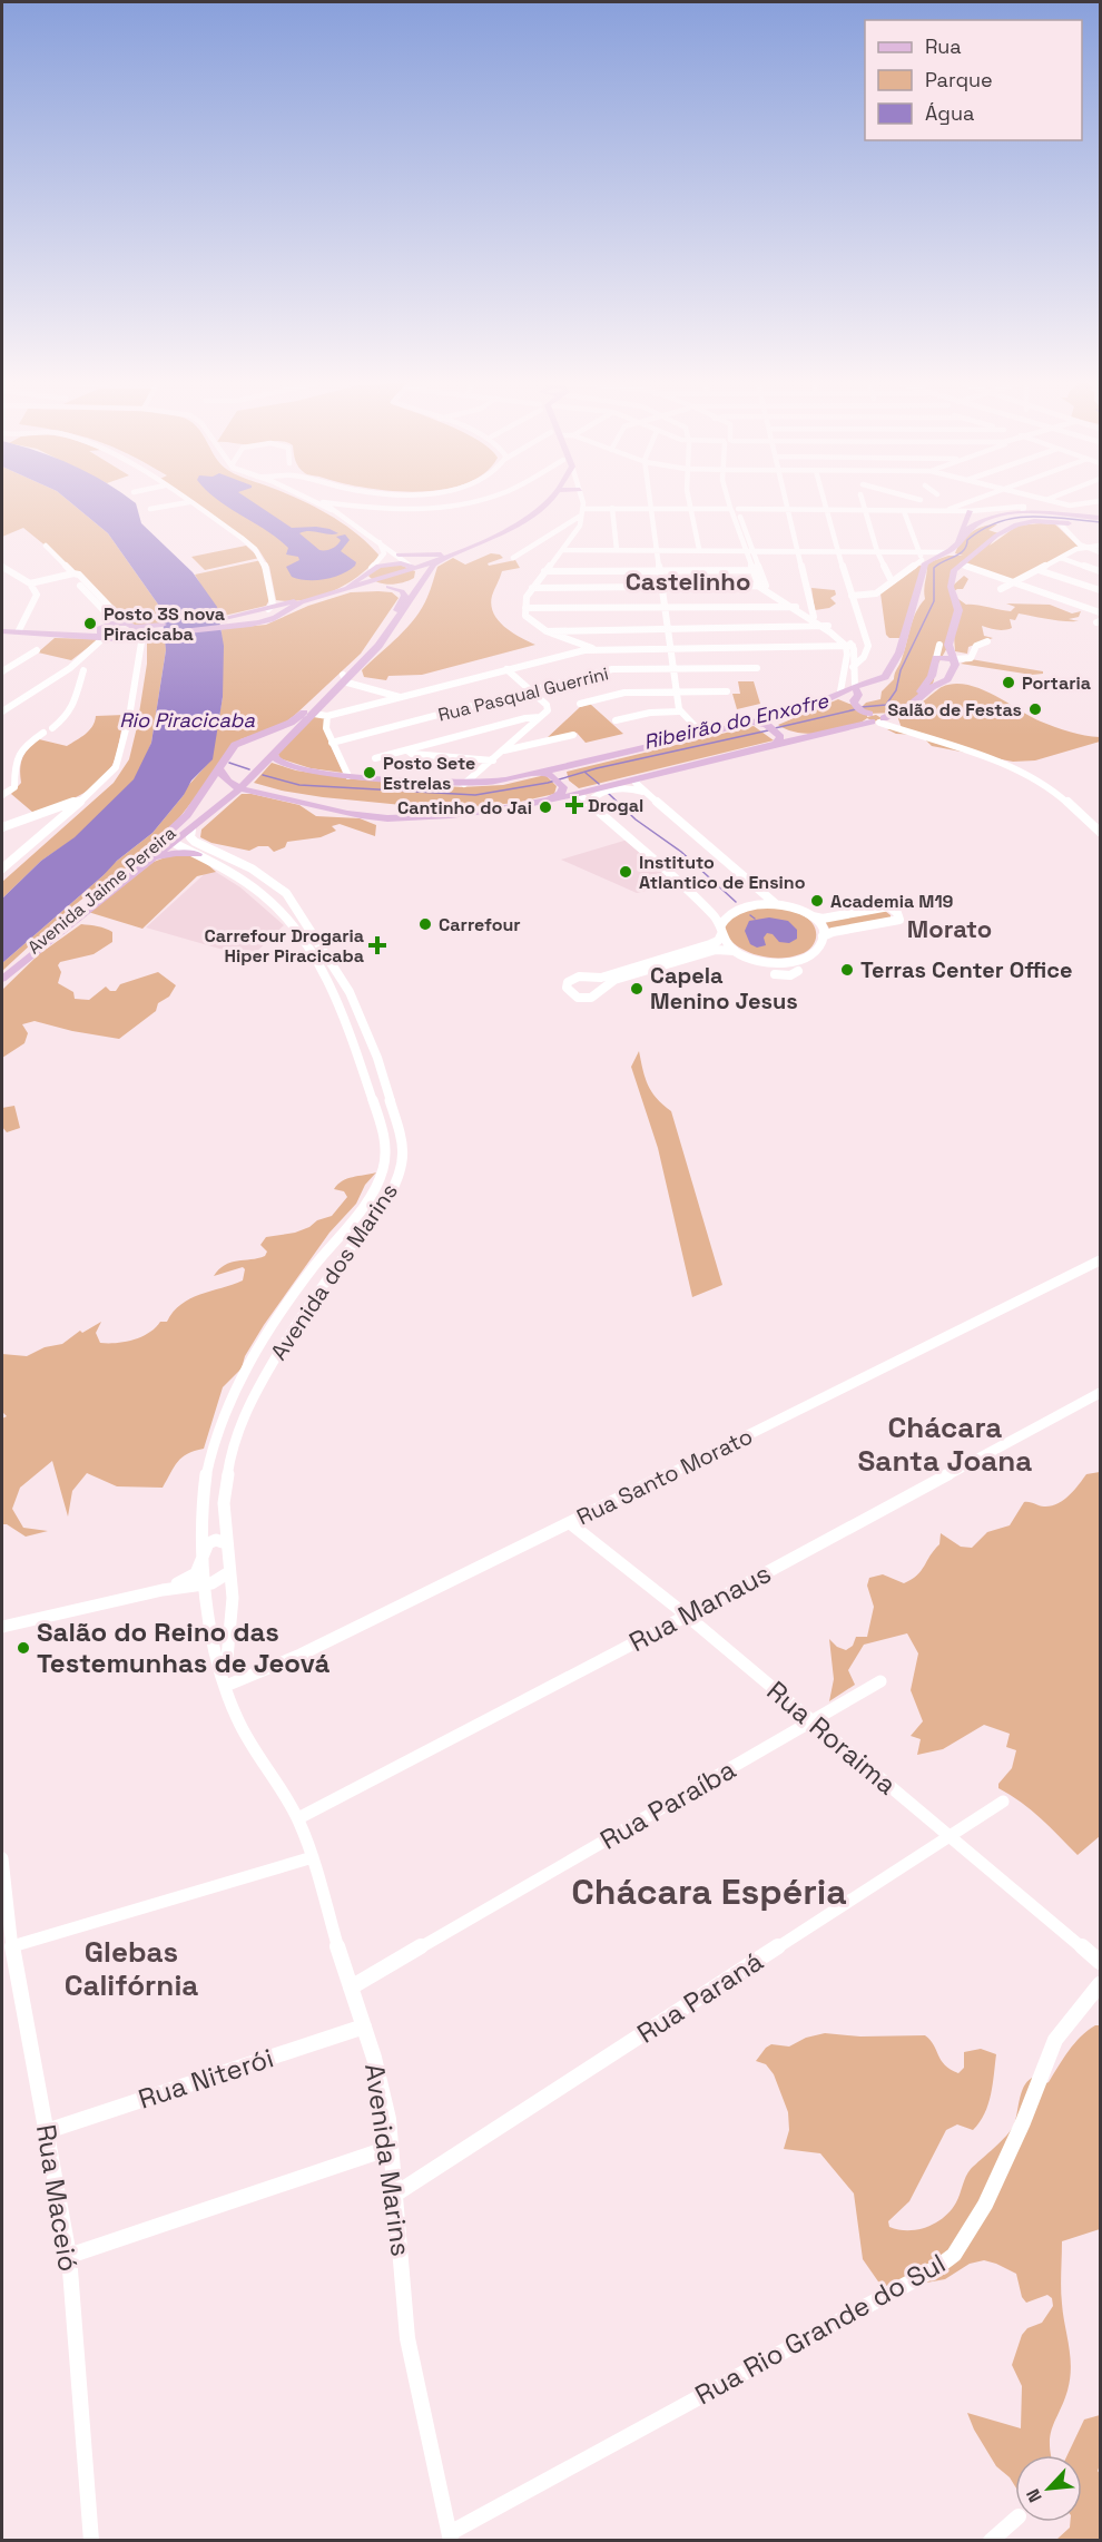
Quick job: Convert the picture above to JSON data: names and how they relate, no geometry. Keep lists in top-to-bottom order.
{
  "streets": {
    "main road": ["Avenida Jaime Pereira"],
    "street": [
      "Rua Pasqual Guerrini",
      "Avenida dos Marins",
      "Rua Santo Morato",
      "Rua Manaus",
      "Rua Roraima",
      "Rua Paraíba",
      "Rua Paraná",
      "Rua Niterói",
      "Avenida Marins",
      "Rua Maceió",
      "Rua Rio Grande do Sul"
    ]
  },
  "crossings": [
    ["Avenida Jaime Pereira", "Avenida dos Marins"],
    ["Avenida dos Marins", "Rua Santo Morato"],
    ["Avenida dos Marins", "Avenida Marins"],
    ["Rua Santo Morato", "Rua Roraima"],
    ["Rua Santo Morato", "Avenida Marins"],
    ["Rua Manaus", "Rua Roraima"],
    ["Rua Manaus", "Avenida Marins"],
    ["Rua Roraima", "Rua Paraíba"],
    ["Rua Roraima", "Rua Paraná"],
    ["Rua Paraíba", "Avenida Marins"],
    ["Rua Paraná", "Avenida Marins"],
    ["Rua Niterói", "Avenida Marins"],
    ["Rua Niterói", "Rua Maceió"],
    ["Avenida Marins", "Rua Rio Grande do Sul"]
  ],
  "districts": [
    "Castelinho",
    "Morato",
    "Chácara Santa Joana",
    "Chácara Espéria",
    "Glebas Califórnia"
  ],
  "water": ["Rio Piracicaba", "Ribeirão do Enxofre"],
  "places": {
    "other": [
      "Posto 3S nova Piracicaba",
      "Portaria",
      "Salão de Festas",
      "Posto Sete Estrelas",
      "Cantinho do Jai",
      "Instituto Atlantico de Ensino",
      "Academia M19",
      "Carrefour",
      "Terras Center Office",
      "Capela Menino Jesus",
      "Salão do Reino das Testemunhas de Jeová"
    ],
    "health": ["Drogal", "Carrefour Drogaria Hiper Piracicaba"]
  },
  "legend": ["Rua", "Parque", "Água"],
  "north": "bottom left"
}
